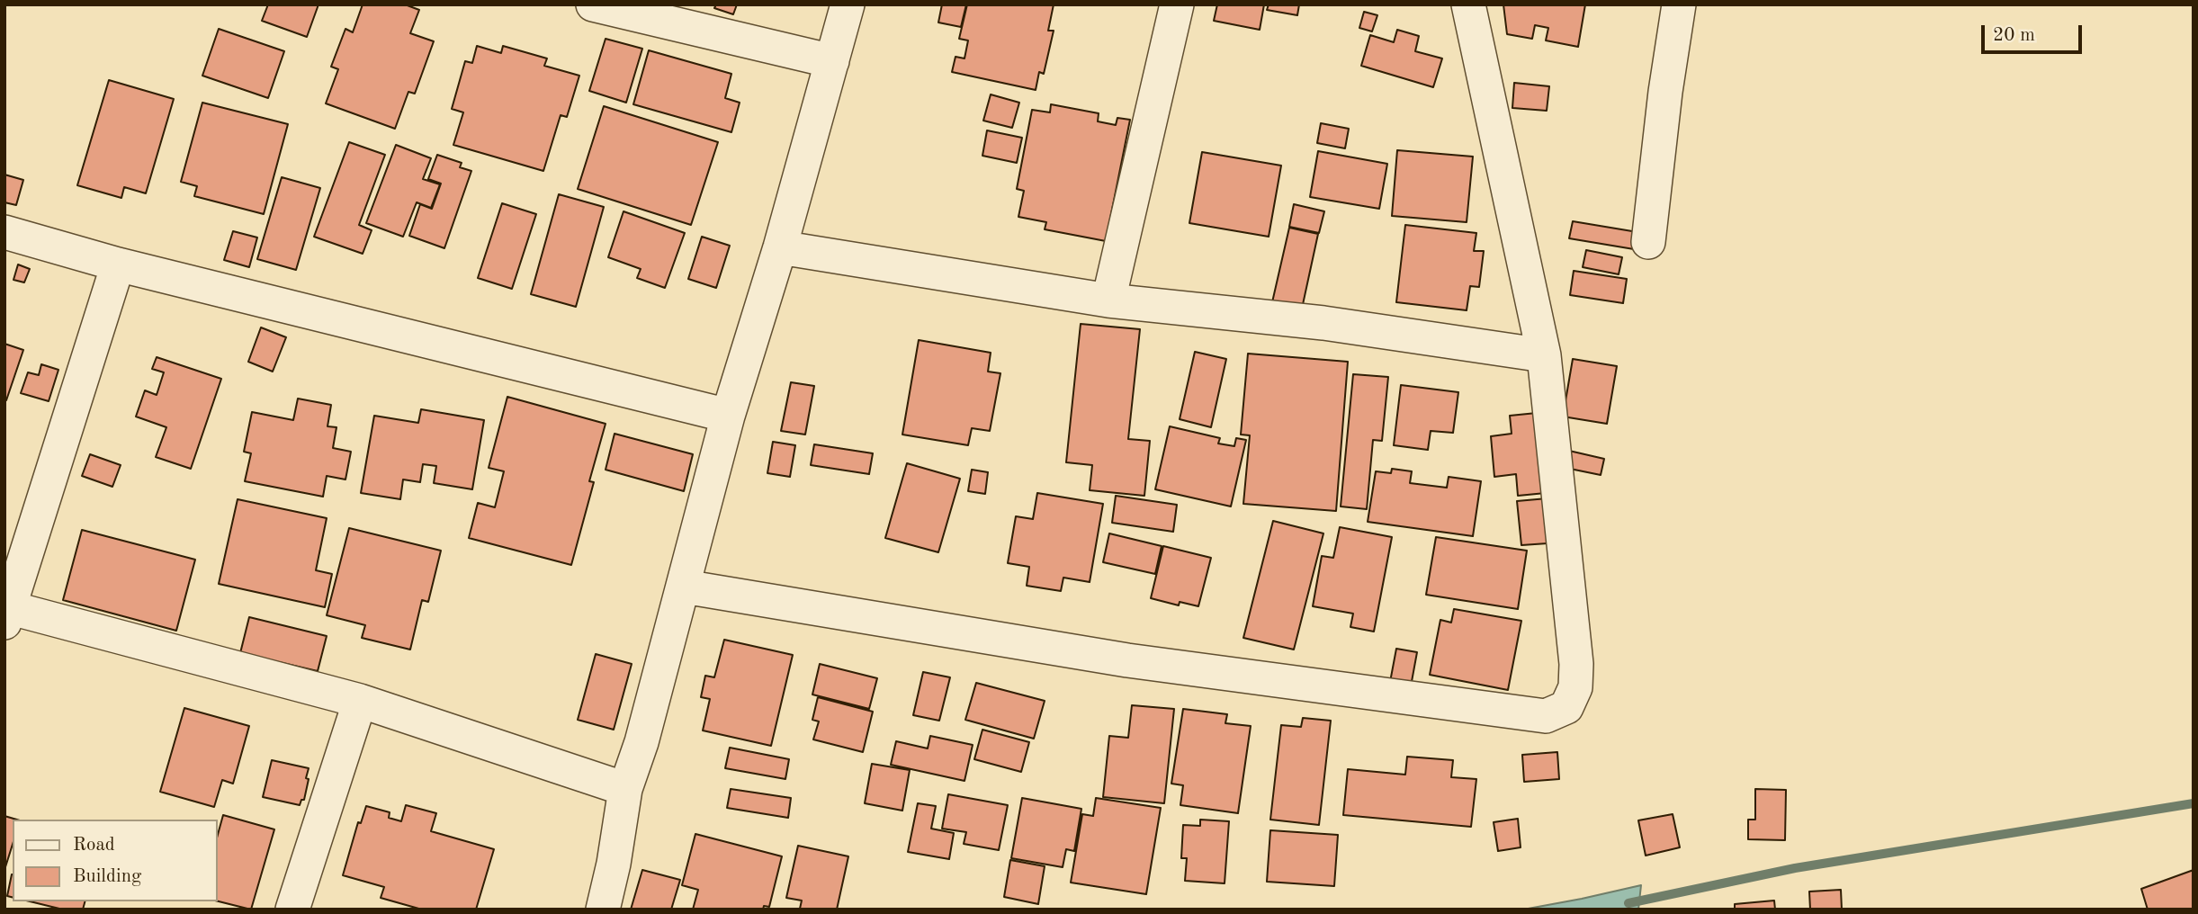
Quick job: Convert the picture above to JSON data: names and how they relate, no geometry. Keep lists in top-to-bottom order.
{
  "legend": ["Road", "Building"],
  "scale_bar": "20 m"
}
